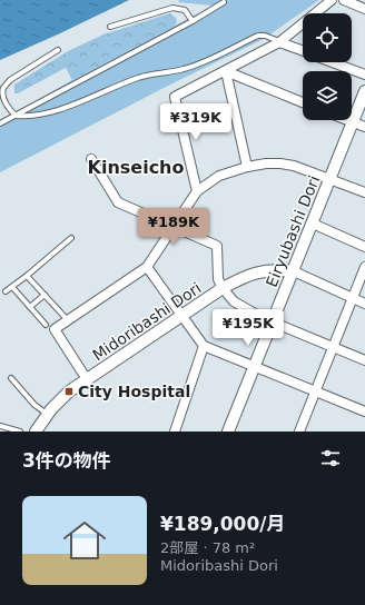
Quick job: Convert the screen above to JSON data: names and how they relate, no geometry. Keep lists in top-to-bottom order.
{
  "streets": {
    "street": ["Eiryubashi Dori", "Midoribashi Dori"]
  },
  "crossings": [
    ["Eiryubashi Dori", "Midoribashi Dori"]
  ],
  "districts": ["Kinseicho"],
  "places": {
    "transit": ["City Hospital"]
  },
  "page": {
    "price": ["¥319K", "¥189K", "¥195K"],
    "heading": "3件の物件",
    "list": [
      {
        "name": "¥189,000/月",
        "note": "2部屋 · 78 m² · Midoribashi Dori"
      }
    ]
  }
}
